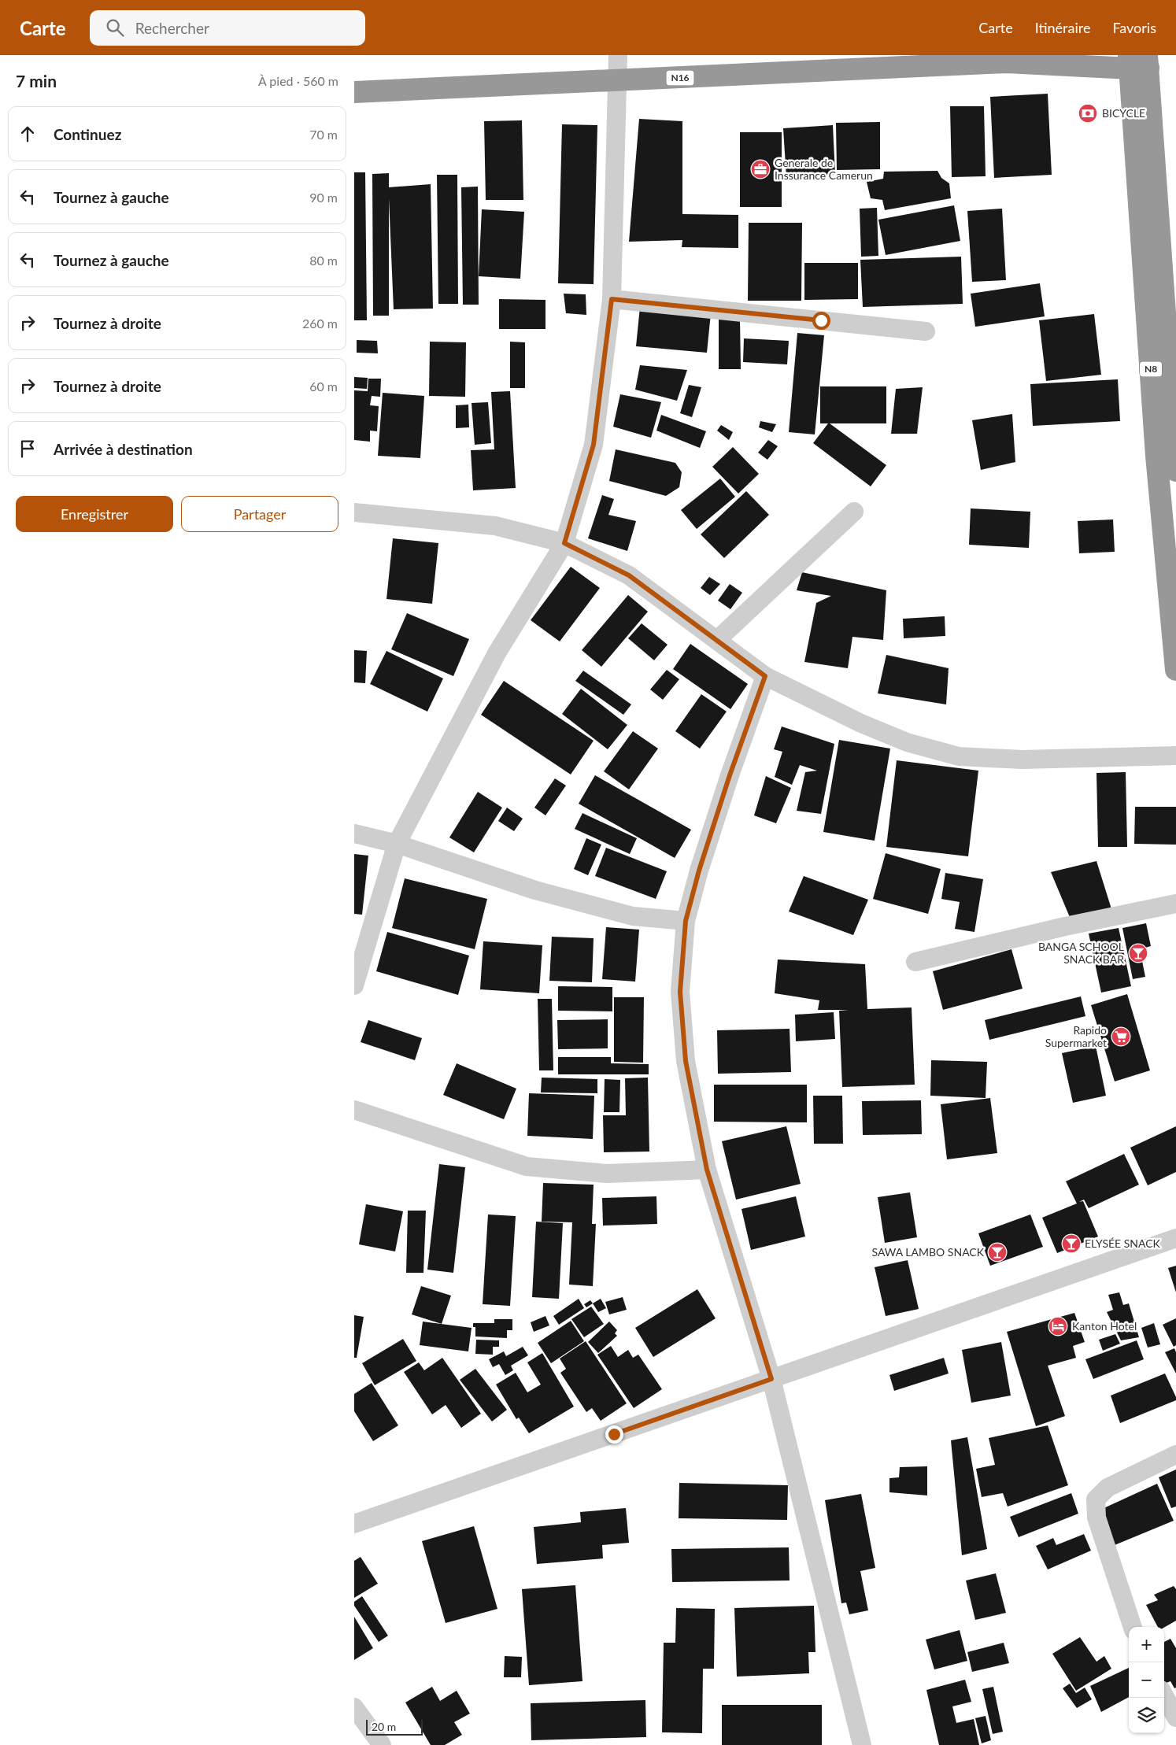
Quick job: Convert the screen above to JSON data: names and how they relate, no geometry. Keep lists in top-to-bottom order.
{
  "streets": {
    "highway": ["N16", "N8"]
  },
  "crossings": [
    ["N16", "N8"]
  ],
  "places": {
    "bank": ["BICYCLE"],
    "office": ["Generale de Inssurance Camerun"],
    "bar": ["BANGA SCHOOL SNACK BAR", "ELYSÉE SNACK", "SAWA LAMBO SNACK"],
    "supermarket": ["Rapido Supermarket"],
    "hotel": ["Kanton Hotel"]
  },
  "scale_bar": "20 m",
  "page": {
    "header": "Carte",
    "search": "Rechercher",
    "nav": ["Carte", "Itinéraire", "Favoris"],
    "heading": ["7 min", "À pied · 560 m"],
    "list": [
      ["Continuez", "70 m"],
      ["Tournez à gauche", "90 m"],
      ["Tournez à gauche", "80 m"],
      ["Tournez à droite", "260 m"],
      ["Tournez à droite", "60 m"],
      "Arrivée à destination"
    ],
    "buttons": ["Enregistrer", "Partager"],
    "map_buttons": ["+", "−"],
    "scale": "20 m"
  }
}
